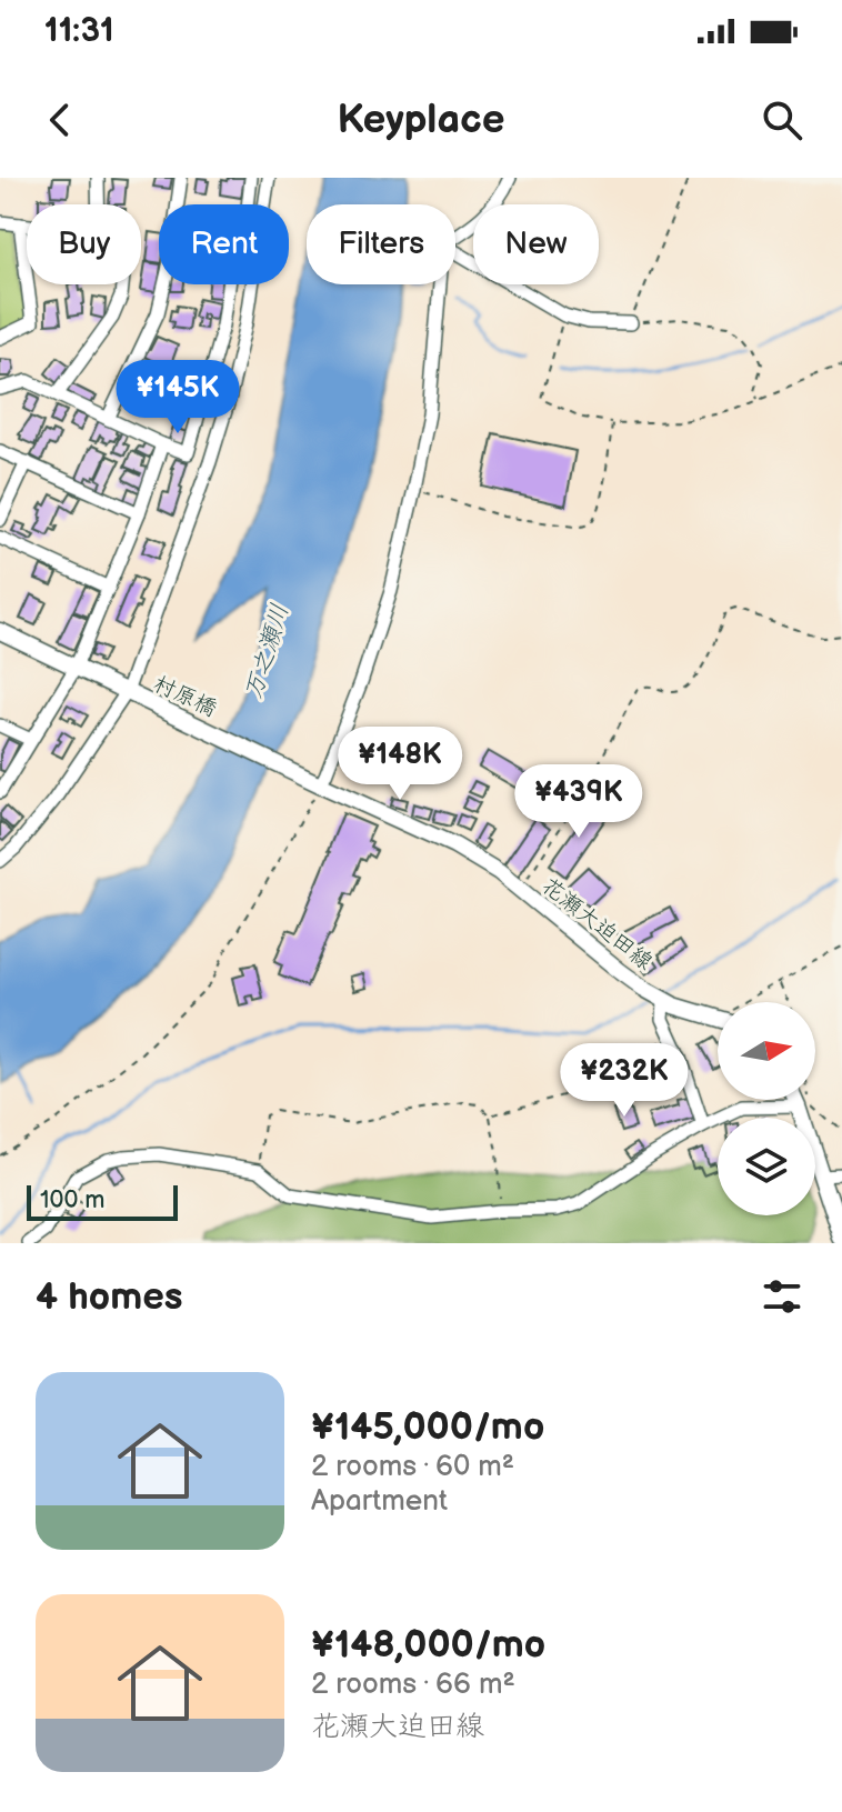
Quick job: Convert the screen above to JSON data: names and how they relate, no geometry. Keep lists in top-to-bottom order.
{
  "streets": {
    "street": ["村原橋", "花瀬大迫田線"]
  },
  "crossings": [
    ["村原橋", "花瀬大迫田線"]
  ],
  "water": ["万之瀬川"],
  "scale_bar": "100 m",
  "north": "right",
  "page": {
    "status": "11:31",
    "header": "Keyplace",
    "chip": [
      "Buy",
      "Rent",
      "Filters",
      "New"
    ],
    "price": [
      "¥145K",
      "¥148K",
      "¥439K",
      "¥232K"
    ],
    "scale": "100 m",
    "heading": "4 homes",
    "list": [
      {
        "name": "¥145,000/mo",
        "note": "2 rooms · 60 m² · Apartment"
      },
      {
        "name": "¥148,000/mo",
        "note": "2 rooms · 66 m² · 花瀬大迫田線"
      }
    ]
  }
}
